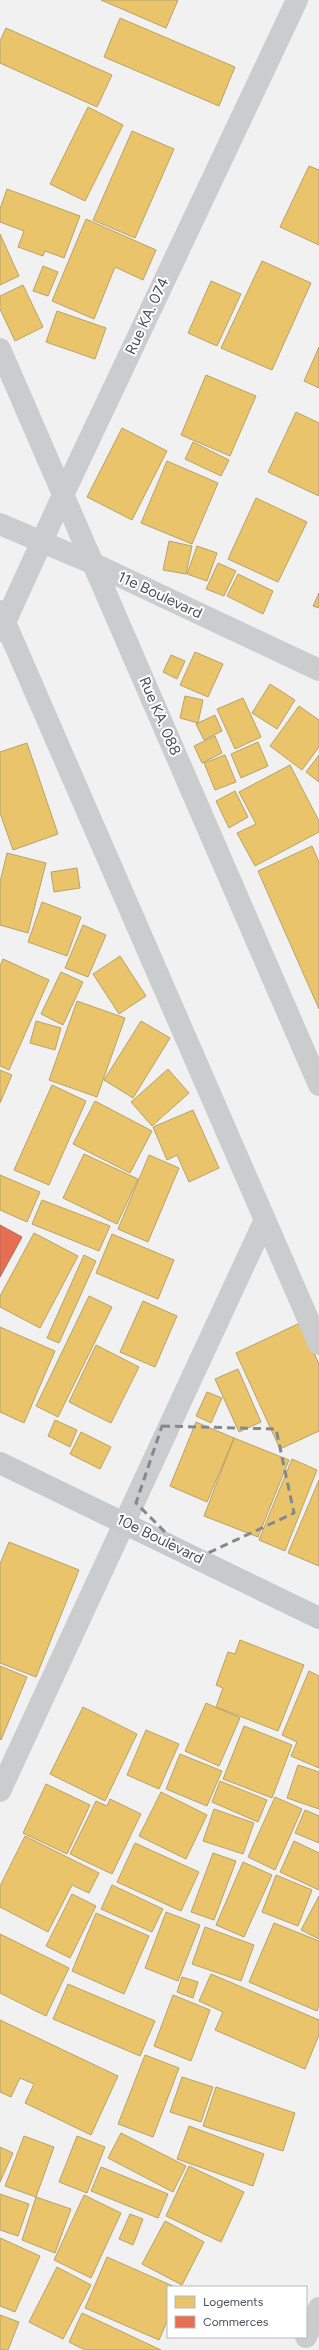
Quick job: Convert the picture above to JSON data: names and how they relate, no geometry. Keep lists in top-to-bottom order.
{
  "streets": {
    "main road": ["10e Boulevard"],
    "street": ["Rue KA. 074", "11e Boulevard", "Rue KA. 088"]
  },
  "crossings": [
    ["Rue KA. 074", "11e Boulevard"],
    ["Rue KA. 074", "Rue KA. 088"],
    ["11e Boulevard", "Rue KA. 088"]
  ],
  "legend": ["Logements", "Commerces"]
}
